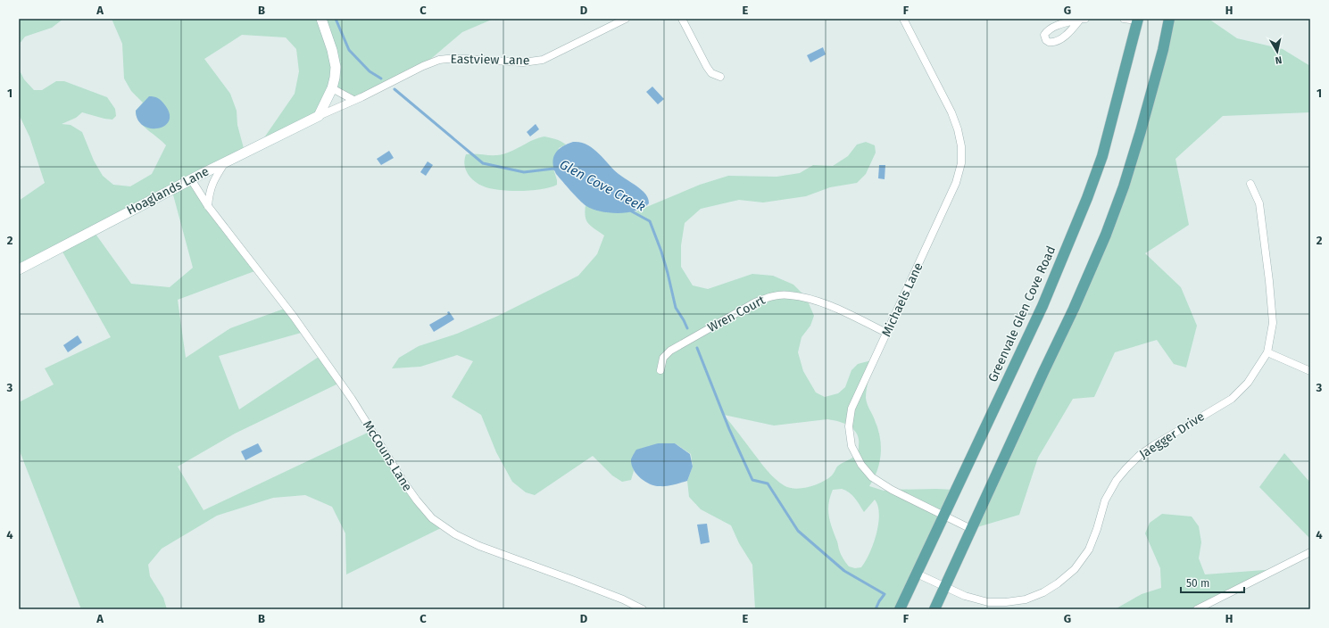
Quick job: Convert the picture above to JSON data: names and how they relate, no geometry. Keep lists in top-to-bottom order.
{
  "streets": {
    "main road": ["Greenvale Glen Cove Road"],
    "street": [
      "Eastview Lane",
      "Hoaglands Lane",
      "Michaels Lane",
      "Wren Court",
      "Jaegger Drive",
      "McCouns Lane"
    ]
  },
  "crossings": [
    ["Eastview Lane", "Hoaglands Lane"],
    ["Hoaglands Lane", "McCouns Lane"],
    ["Michaels Lane", "Wren Court"],
    ["Michaels Lane", "Greenvale Glen Cove Road"],
    ["Greenvale Glen Cove Road", "Jaegger Drive"]
  ],
  "water": ["Glen Cove Creek"],
  "scale_bar": "50 m",
  "north": "bottom",
  "grid": {
    "columns": [
      "A",
      "B",
      "C",
      "D",
      "E",
      "F",
      "G",
      "H"
    ],
    "rows": [
      "1",
      "2",
      "3",
      "4"
    ]
  }
}
